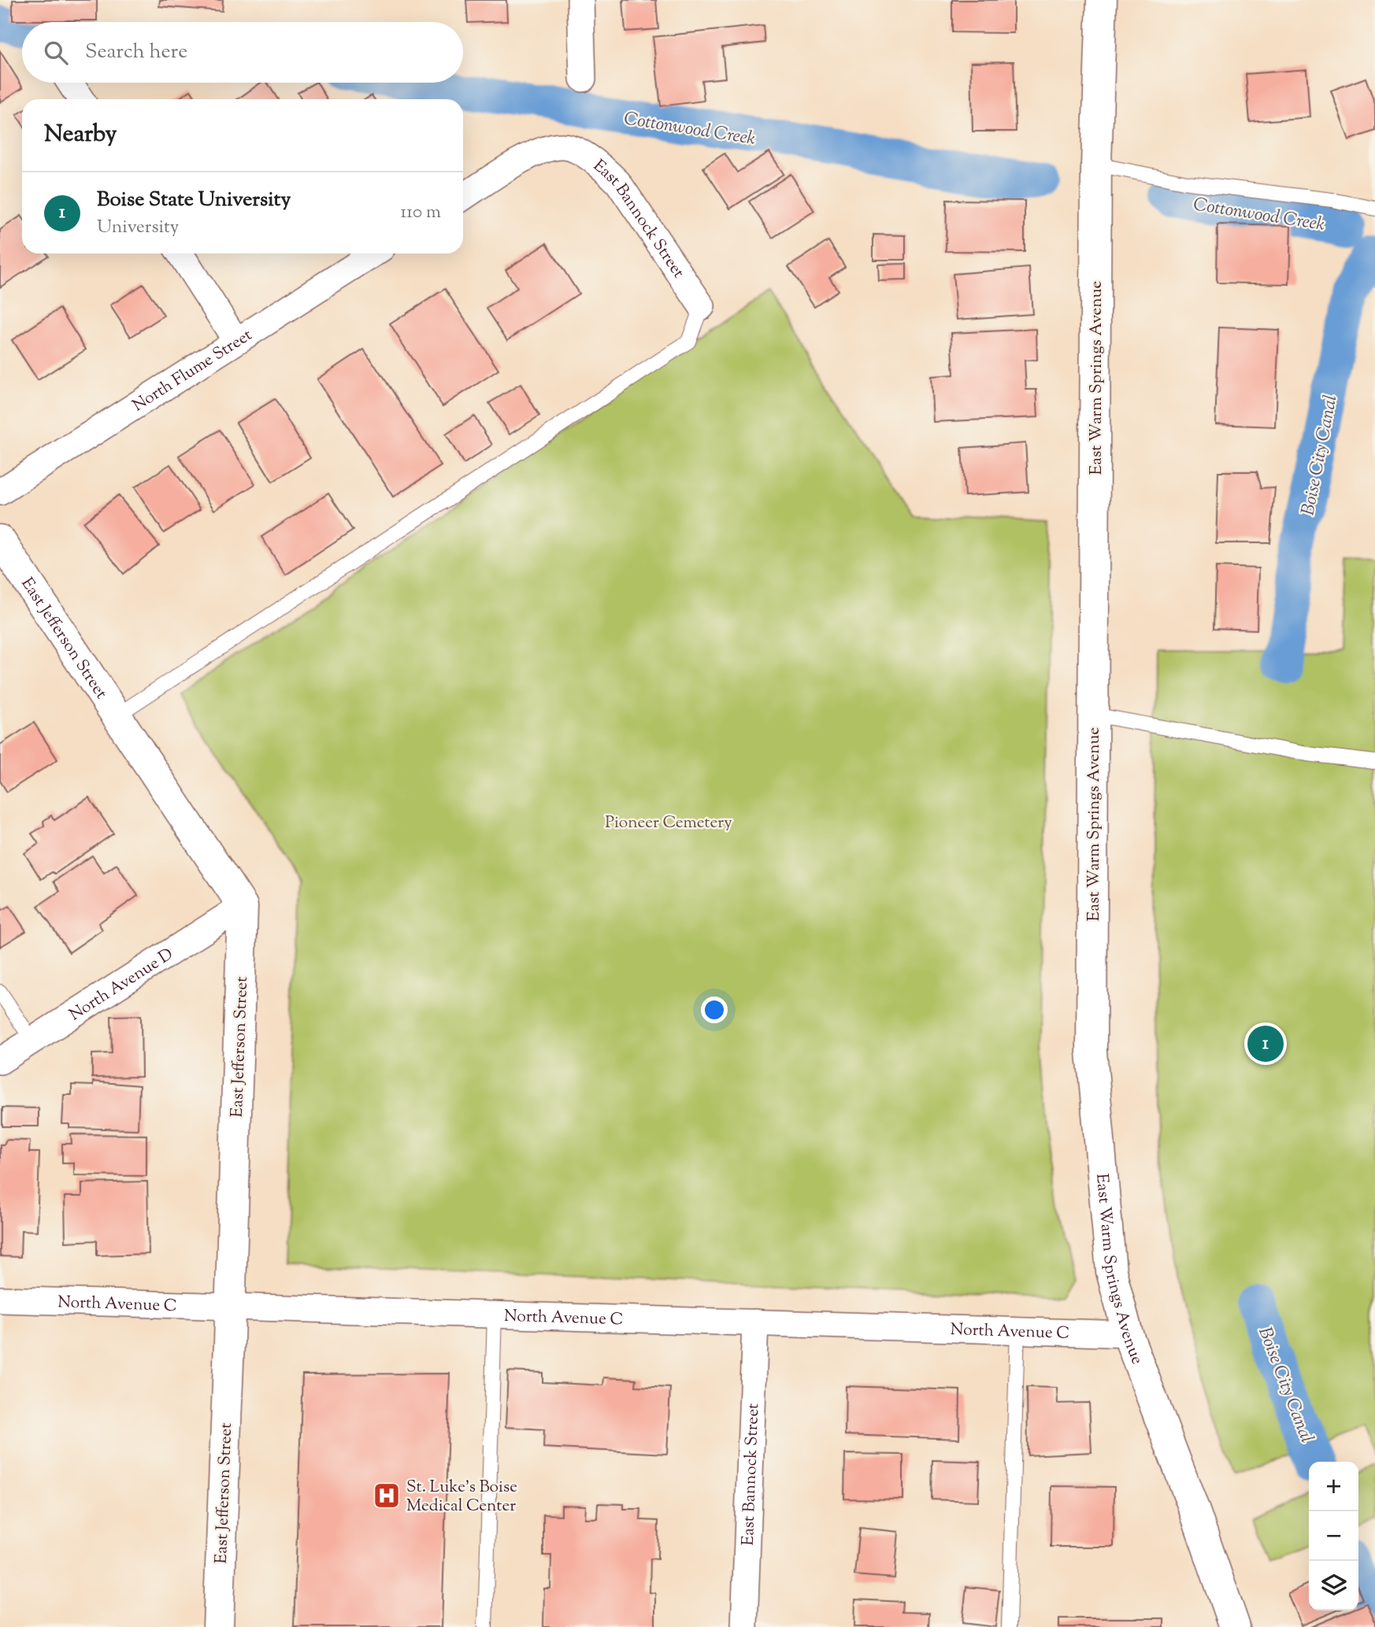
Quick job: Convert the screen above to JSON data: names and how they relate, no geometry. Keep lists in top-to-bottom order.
{
  "streets": {
    "street": [
      "East Bannock Street",
      "North Flume Street",
      "East Warm Springs Avenue",
      "East Jefferson Street",
      "North Avenue D",
      "North Avenue C"
    ]
  },
  "crossings": [
    ["East Bannock Street", "North Avenue C"],
    ["East Warm Springs Avenue", "North Avenue C"],
    ["East Jefferson Street", "North Avenue D"],
    ["East Jefferson Street", "North Avenue C"]
  ],
  "water": ["Cottonwood Creek", "Boise City Canal"],
  "parks": ["Pioneer Cemetery"],
  "places": {
    "hospital": ["St. Luke's Boise Medical Center"]
  },
  "page": {
    "search": "Search here",
    "heading": "Nearby",
    "list": [
      {
        "mark": "1",
        "name": "Boise State University",
        "note": "University",
        "value": "110 m"
      }
    ],
    "pins": "1",
    "map_buttons": ["+", "−"]
  }
}
